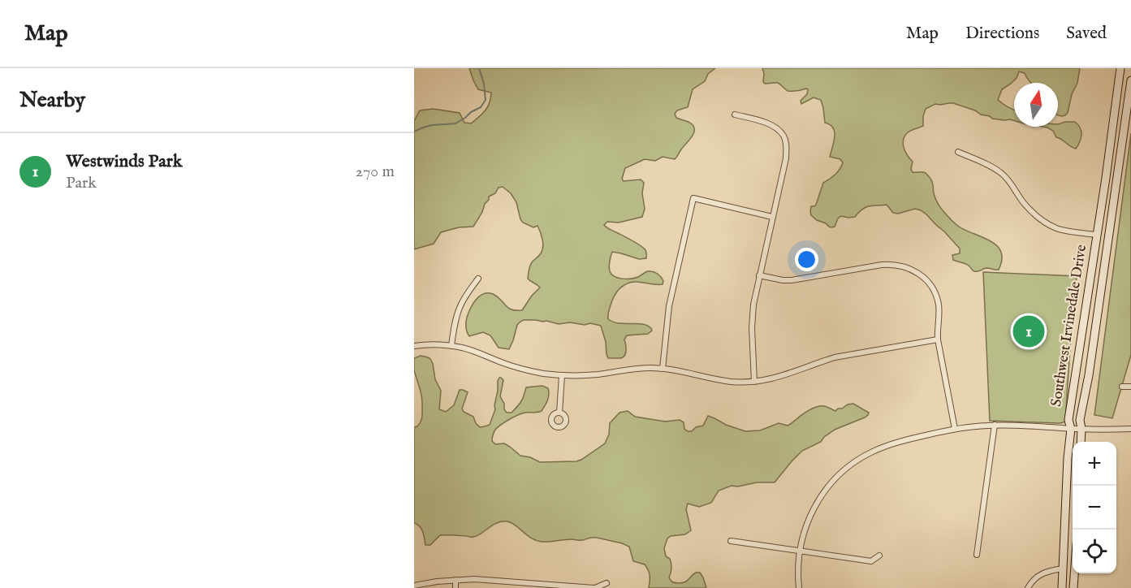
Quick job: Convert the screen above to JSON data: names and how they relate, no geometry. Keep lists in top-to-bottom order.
{
  "streets": {
    "main road": ["Southwest Irvinedale Drive"]
  },
  "north": "top",
  "page": {
    "header": "Map",
    "nav": ["Map", "Directions", "Saved"],
    "heading": "Nearby",
    "list": [
      {
        "mark": "1",
        "name": "Westwinds Park",
        "note": "Park",
        "value": "270 m"
      }
    ],
    "pins": "1",
    "map_buttons": ["+", "−"]
  }
}
